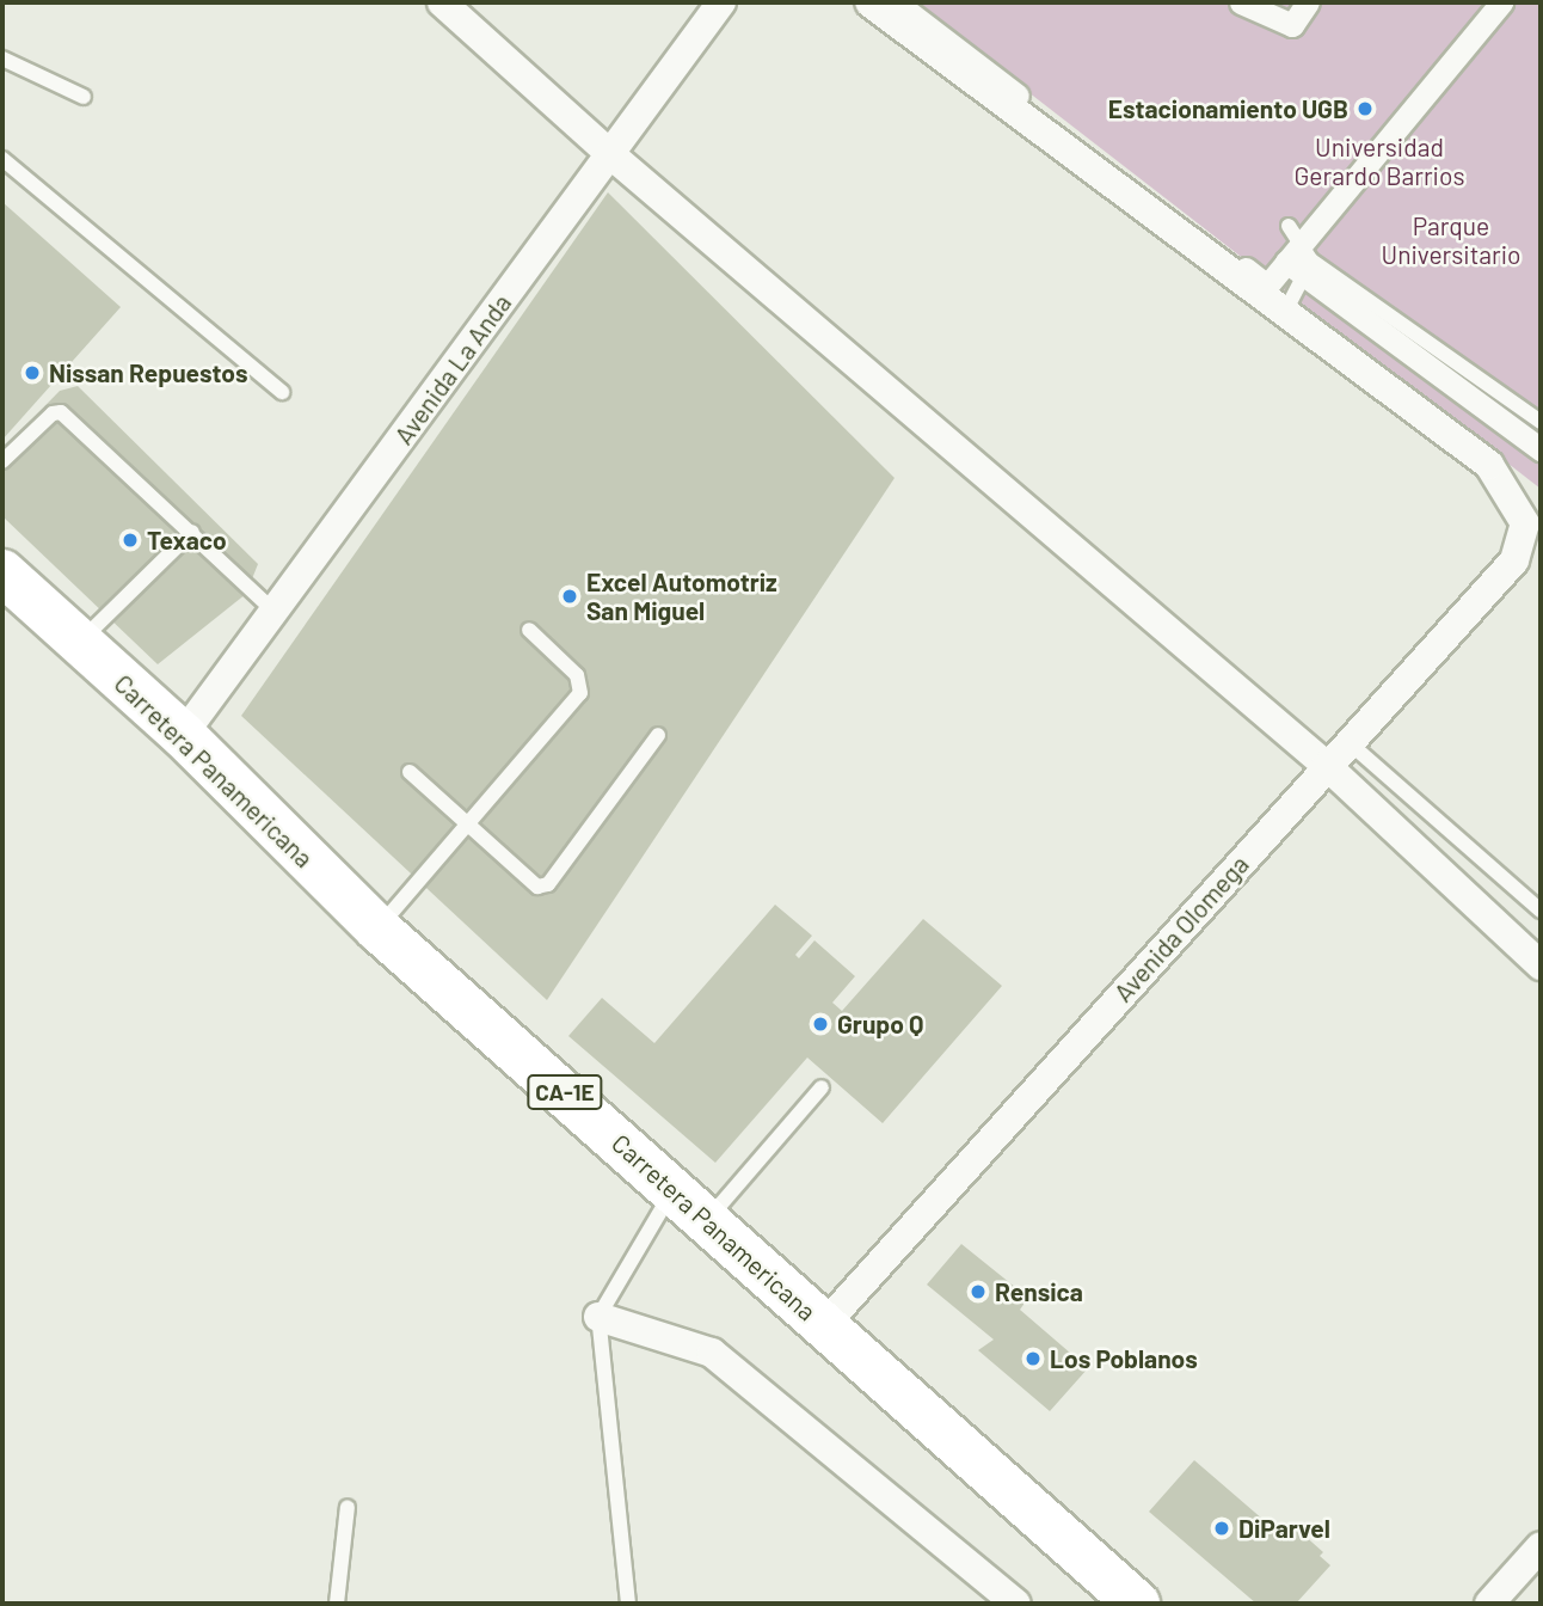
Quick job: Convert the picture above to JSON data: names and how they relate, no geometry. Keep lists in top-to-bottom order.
{
  "streets": {
    "highway": ["Carretera Panamericana", "CA-1E"],
    "street": ["Avenida La Anda", "Avenida Olomega"]
  },
  "crossings": [
    ["Avenida La Anda", "Carretera Panamericana"],
    ["Carretera Panamericana", "Avenida Olomega"]
  ],
  "parks": ["Universidad Gerardo Barrios", "Parque Universitario"],
  "places": [
    "Estacionamiento UGB",
    "Nissan Repuestos",
    "Texaco",
    "Excel Automotriz San Miguel",
    "Grupo Q",
    "Rensica",
    "Los Poblanos",
    "DiParvel"
  ]
}
